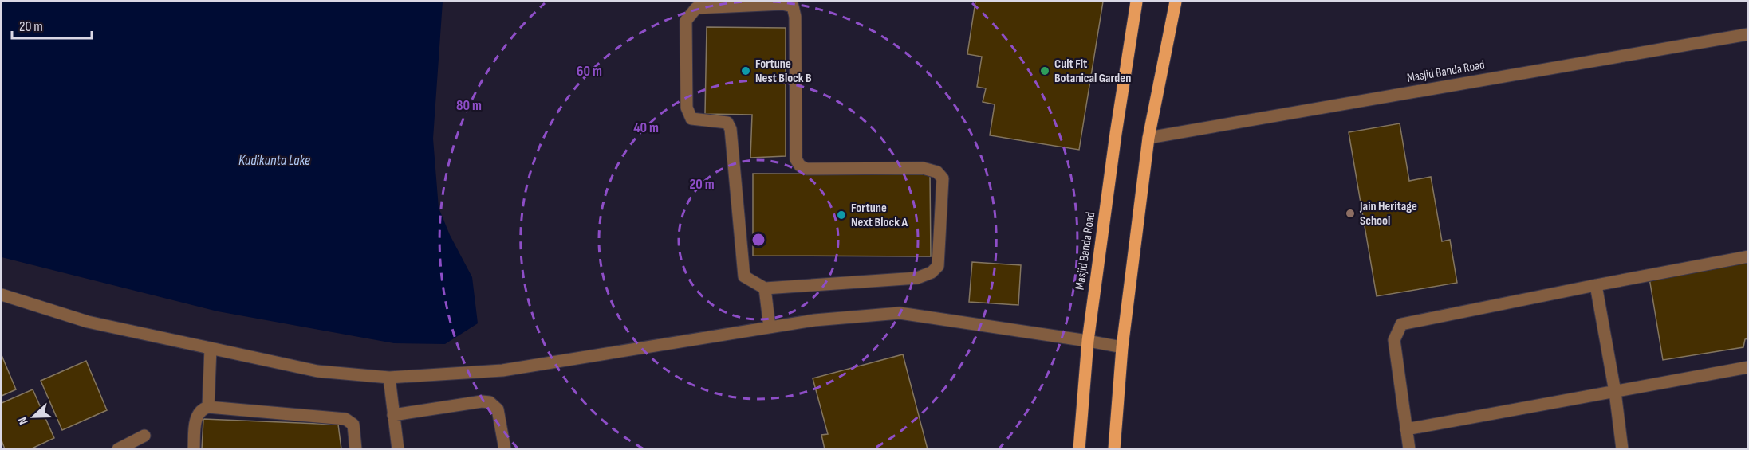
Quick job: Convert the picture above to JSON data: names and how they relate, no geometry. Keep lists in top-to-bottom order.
{
  "streets": {
    "main road": ["Masjid Banda Road"]
  },
  "water": ["Kudikunta Lake"],
  "places": [
    "Fortune Nest Block B",
    "Cult Fit Botanical Garden",
    "Jain Heritage School",
    "Fortune Next Block A"
  ],
  "scale_bar": "20 m",
  "north": "left",
  "rings": [
    "60 m",
    "80 m",
    "40 m",
    "20 m"
  ]
}
